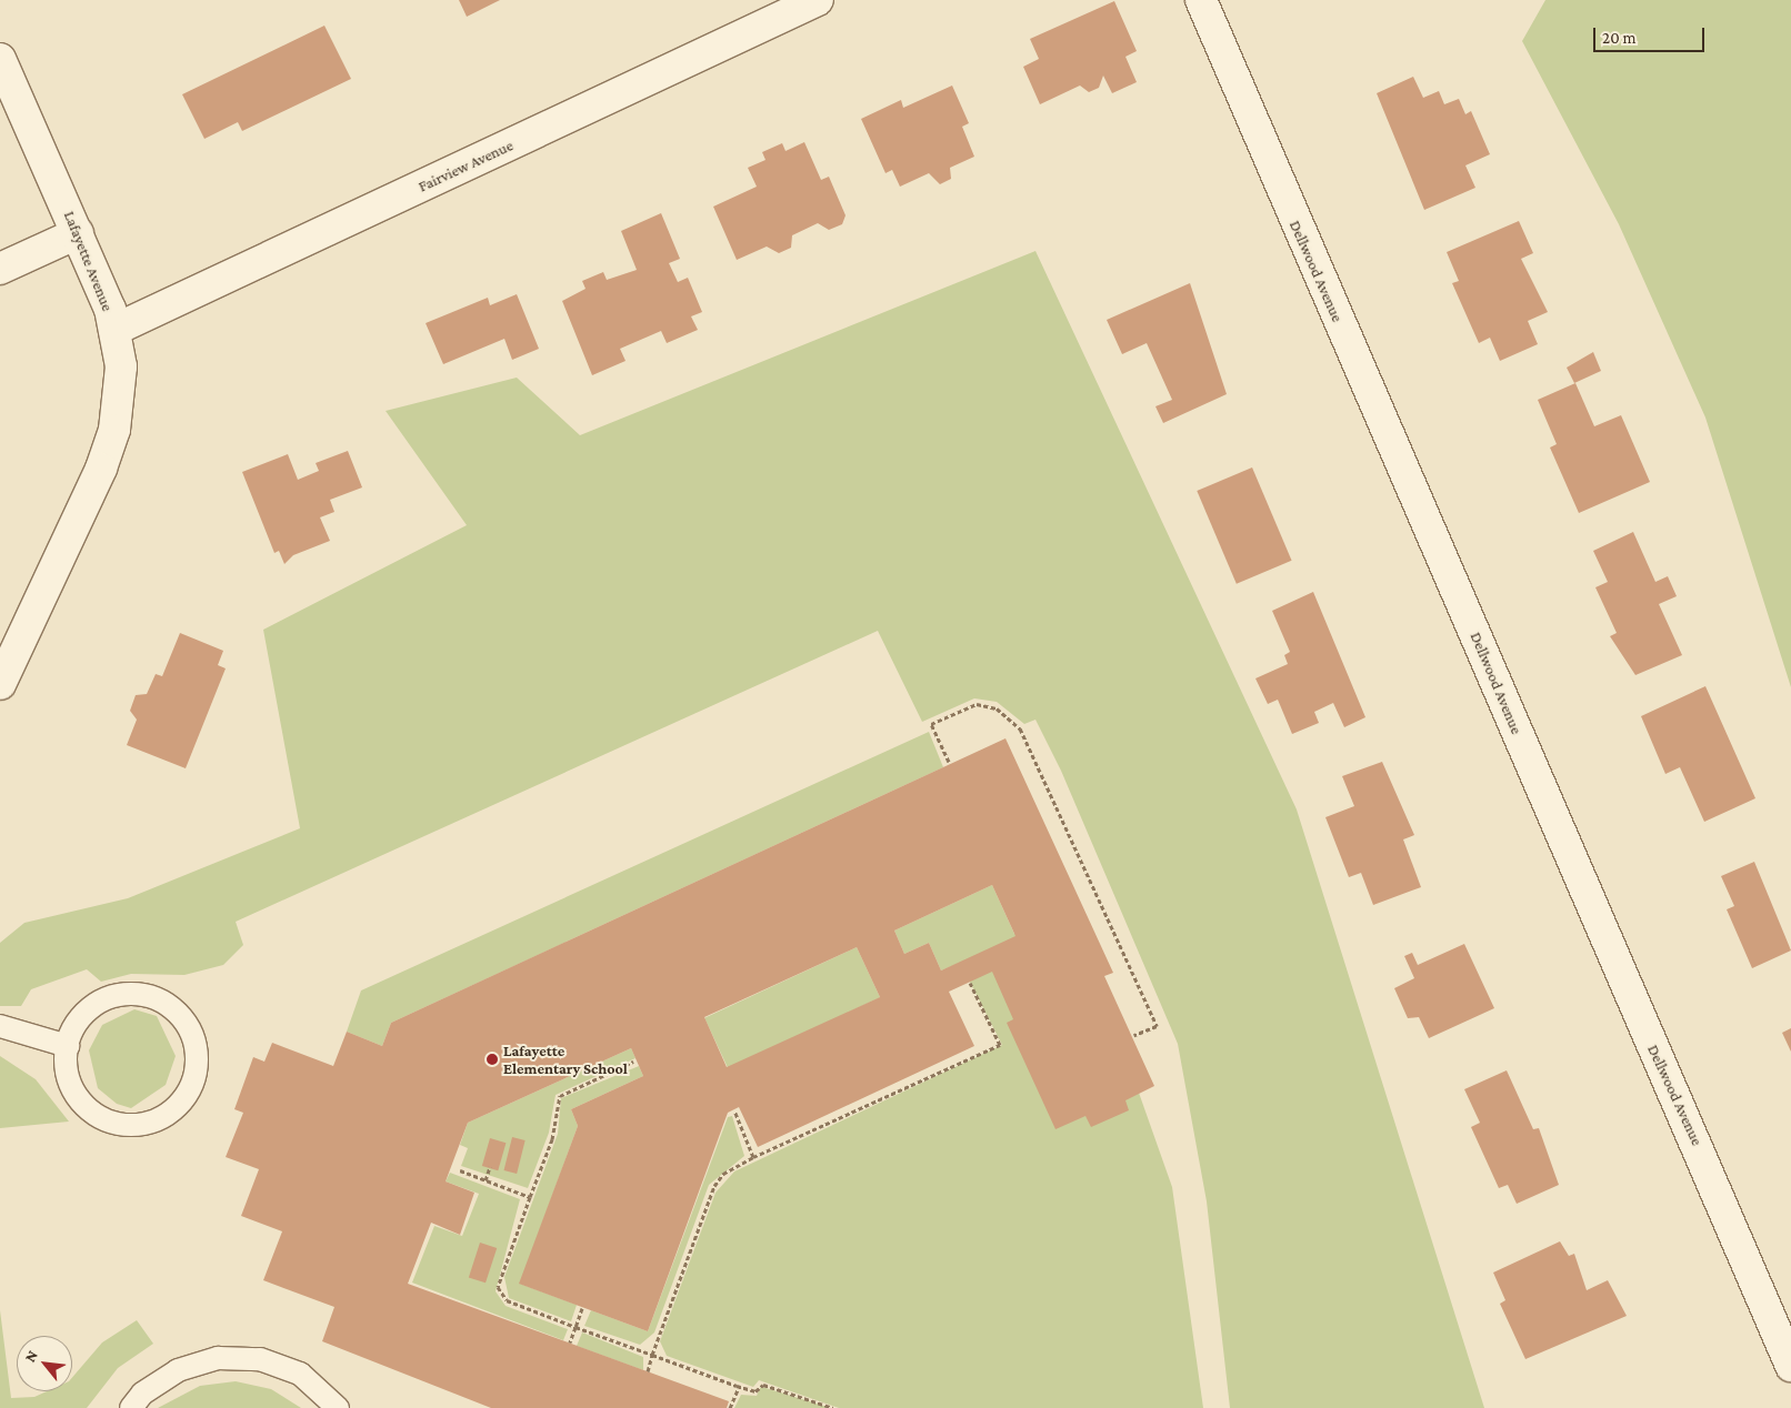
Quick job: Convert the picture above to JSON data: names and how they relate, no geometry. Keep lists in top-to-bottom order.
{
  "streets": {
    "street": ["Fairview Avenue", "Lafayette Avenue", "Dellwood Avenue"]
  },
  "crossings": [
    ["Fairview Avenue", "Lafayette Avenue"]
  ],
  "places": ["Lafayette Elementary School"],
  "scale_bar": "20 m",
  "north": "top left"
}
